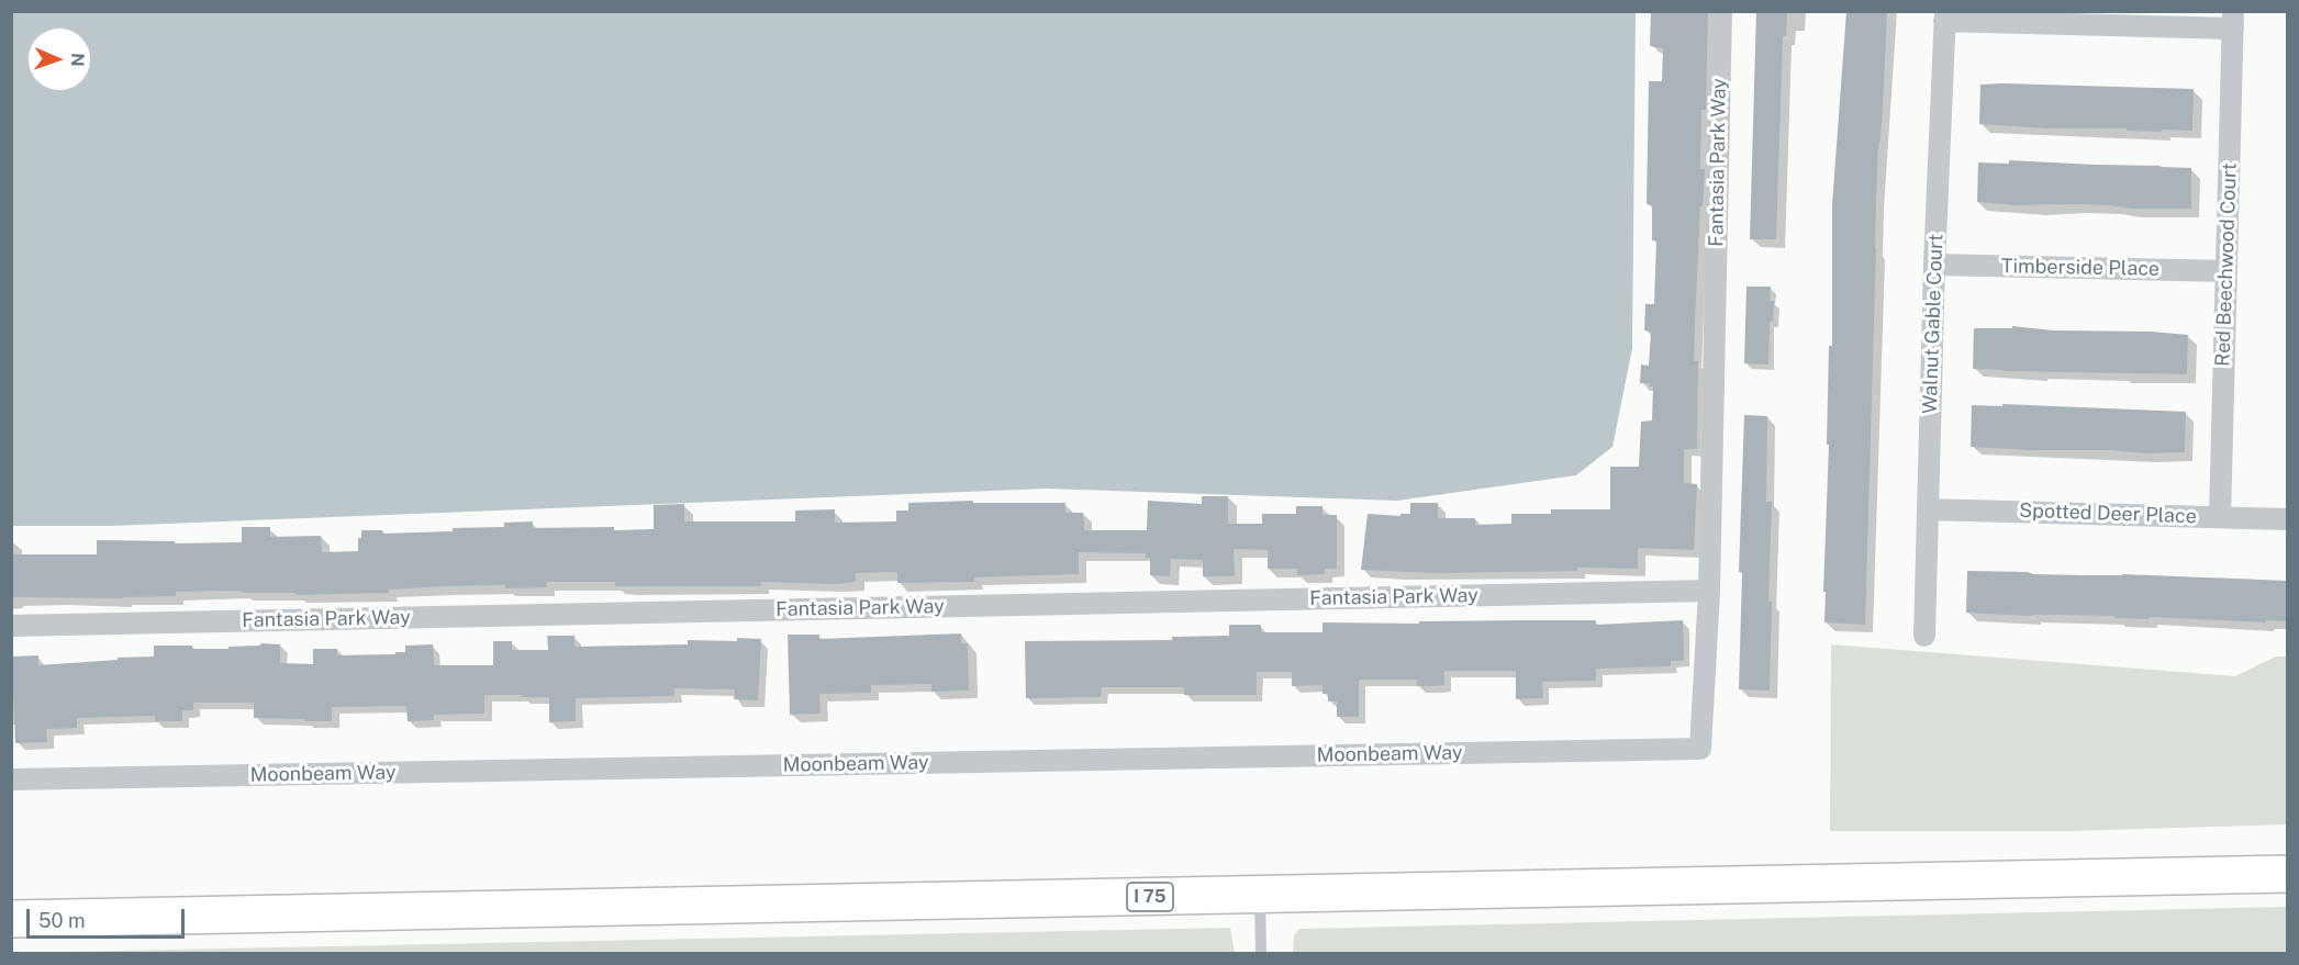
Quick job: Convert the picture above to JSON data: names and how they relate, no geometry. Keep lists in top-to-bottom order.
{
  "streets": {
    "highway": ["I 75"],
    "street": [
      "Fantasia Park Way",
      "Red Beechwood Court",
      "Timberside Place",
      "Walnut Gable Court",
      "Spotted Deer Place",
      "Moonbeam Way"
    ]
  },
  "crossings": [
    ["Fantasia Park Way", "Moonbeam Way"],
    ["Red Beechwood Court", "Timberside Place"],
    ["Red Beechwood Court", "Spotted Deer Place"],
    ["Timberside Place", "Walnut Gable Court"],
    ["Walnut Gable Court", "Spotted Deer Place"]
  ],
  "scale_bar": "50 m",
  "north": "right"
}
